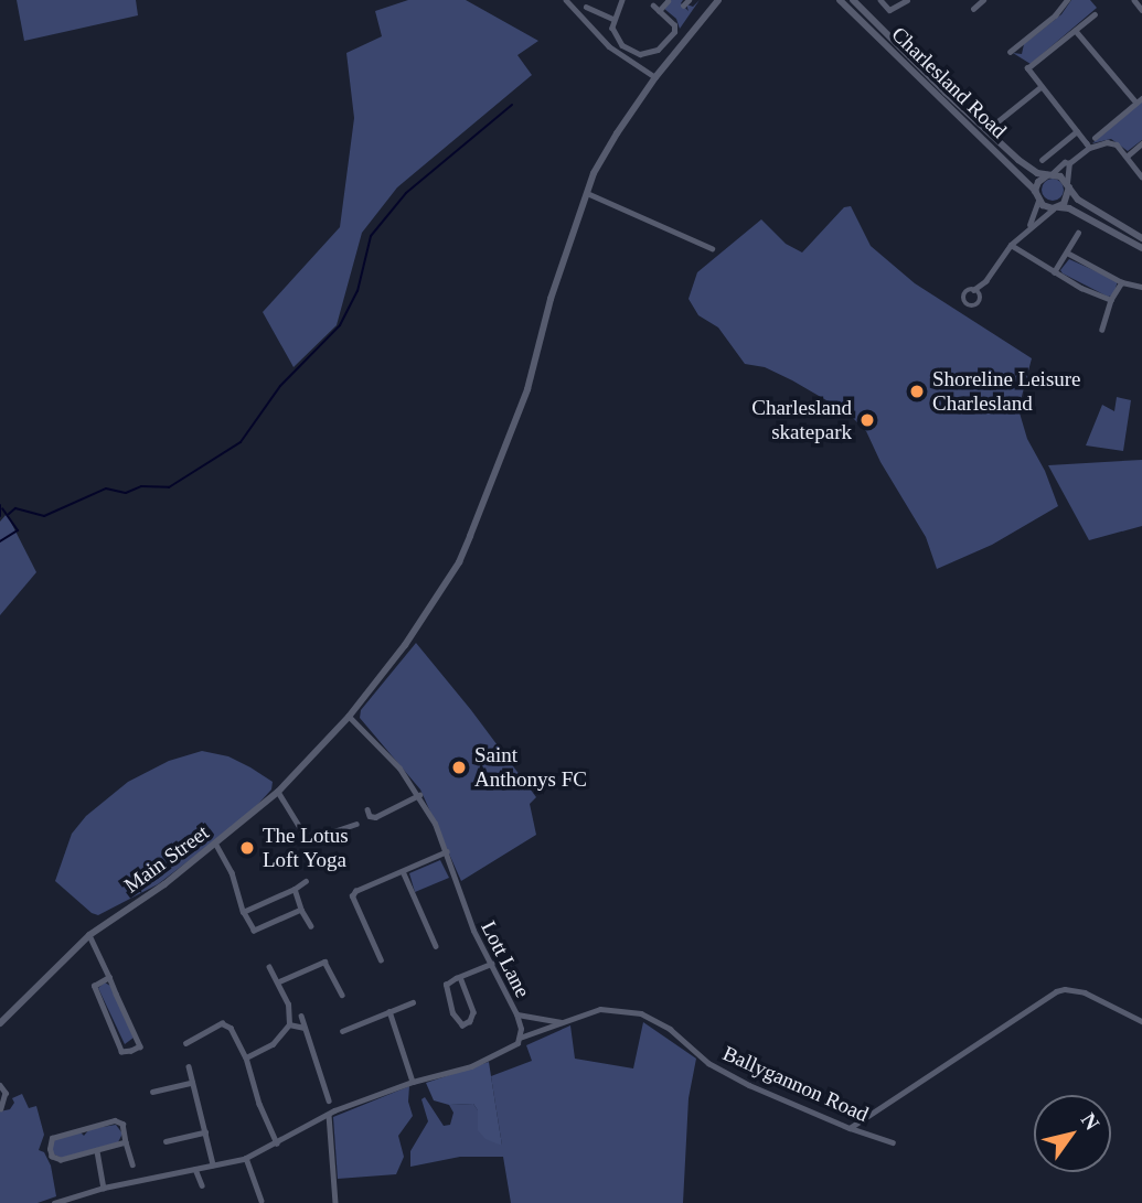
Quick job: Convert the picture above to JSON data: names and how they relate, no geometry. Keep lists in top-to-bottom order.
{
  "streets": {
    "main road": ["Charlesland Road", "Main Street"],
    "street": ["Lott Lane", "Ballygannon Road"]
  },
  "crossings": [
    ["Main Street", "Lott Lane"],
    ["Lott Lane", "Ballygannon Road"]
  ],
  "places": [
    "Shoreline Leisure Charlesland",
    "Charlesland skatepark",
    "Saint Anthonys FC",
    "The Lotus Loft Yoga"
  ],
  "north": "top right"
}
